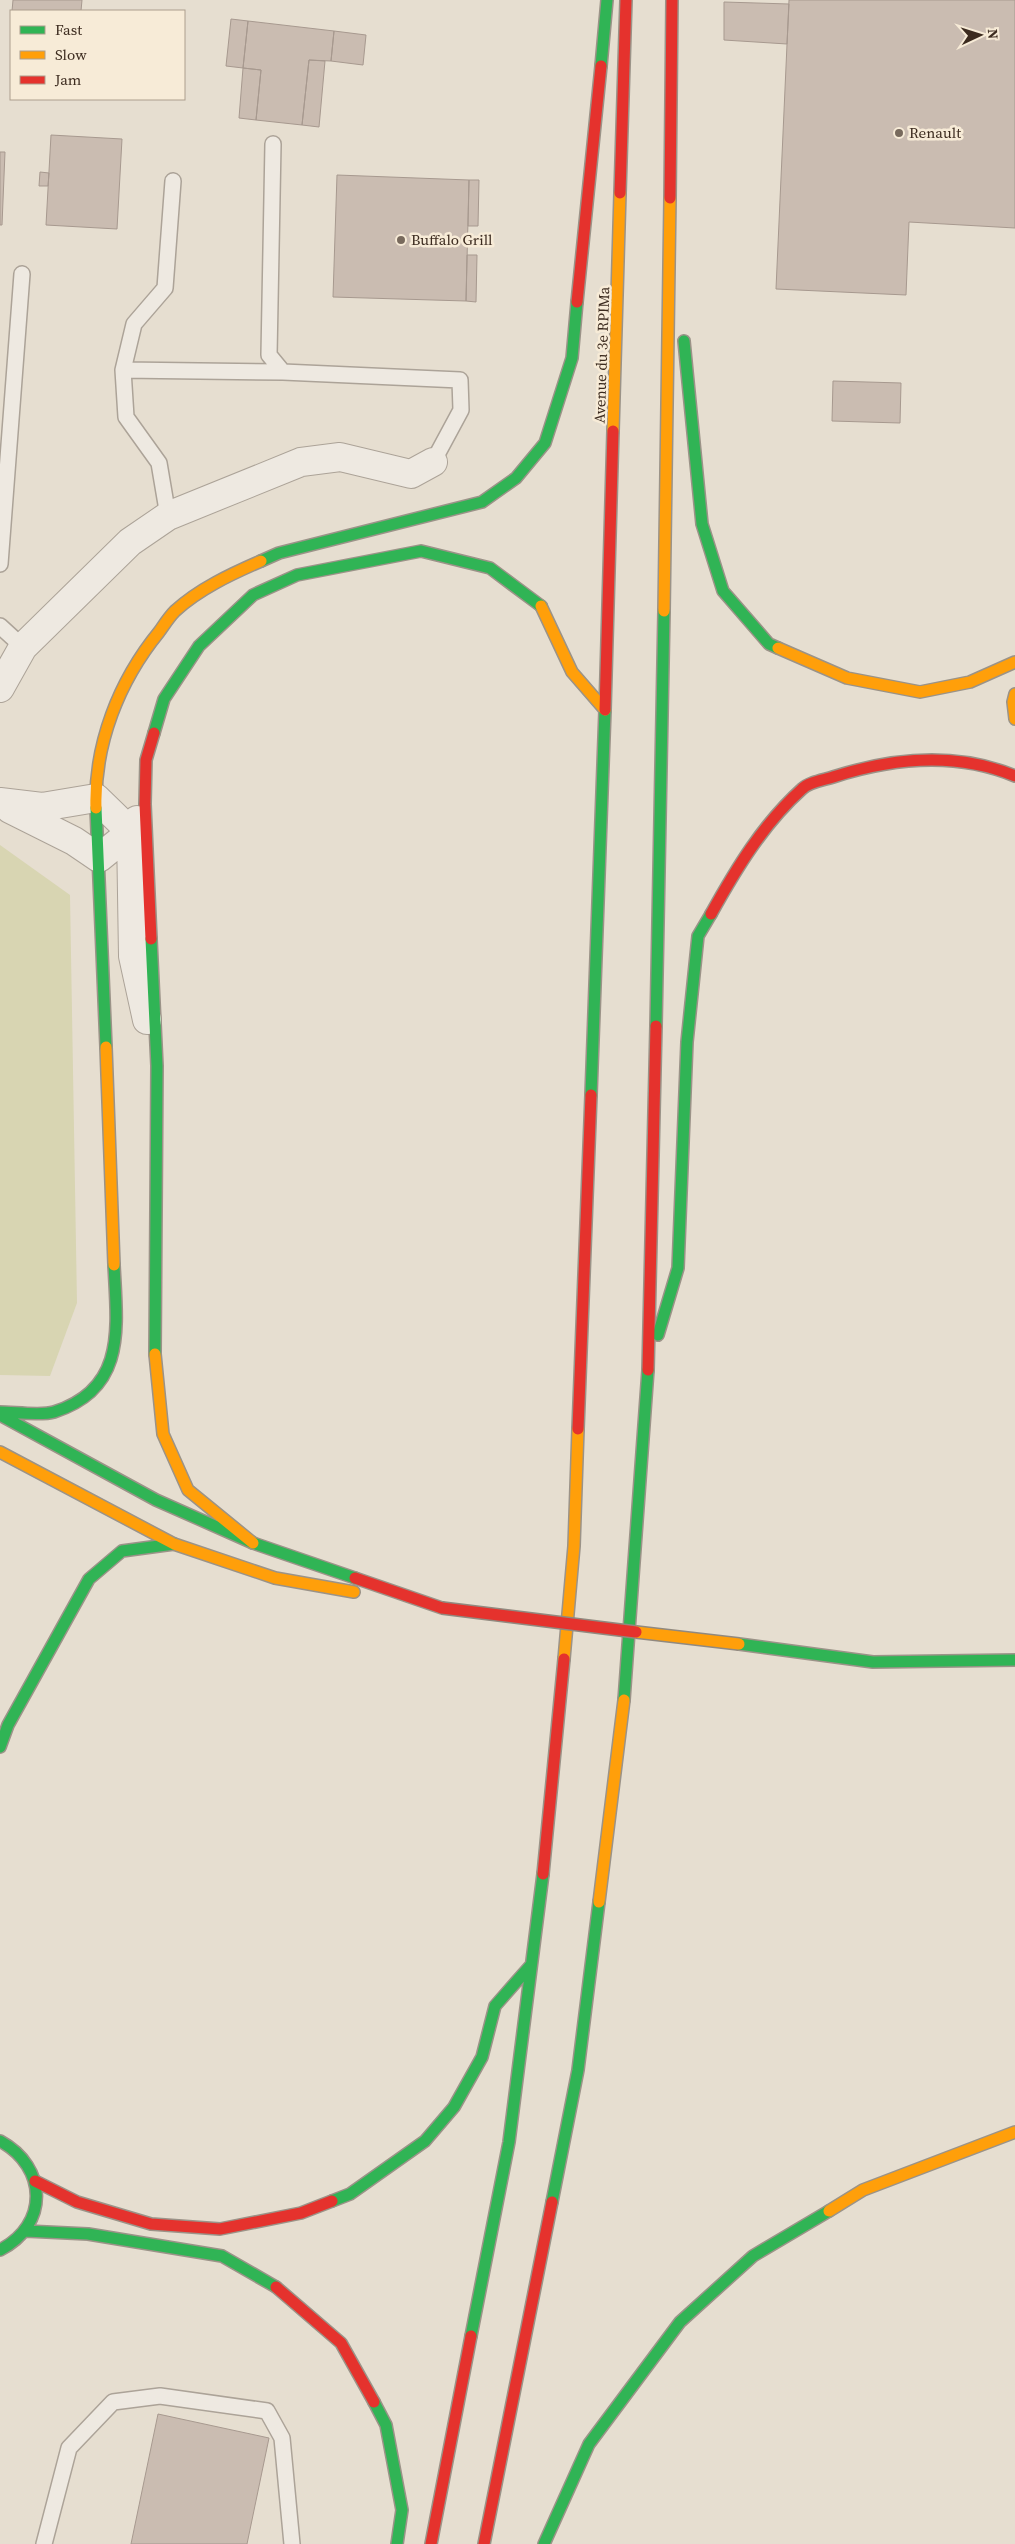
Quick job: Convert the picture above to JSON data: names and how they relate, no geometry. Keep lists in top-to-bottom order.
{
  "streets": {
    "main road": ["Avenue du 3e RPIMa"]
  },
  "places": ["Renault", "Buffalo Grill"],
  "legend": ["Fast", "Slow", "Jam"],
  "north": "right"
}
